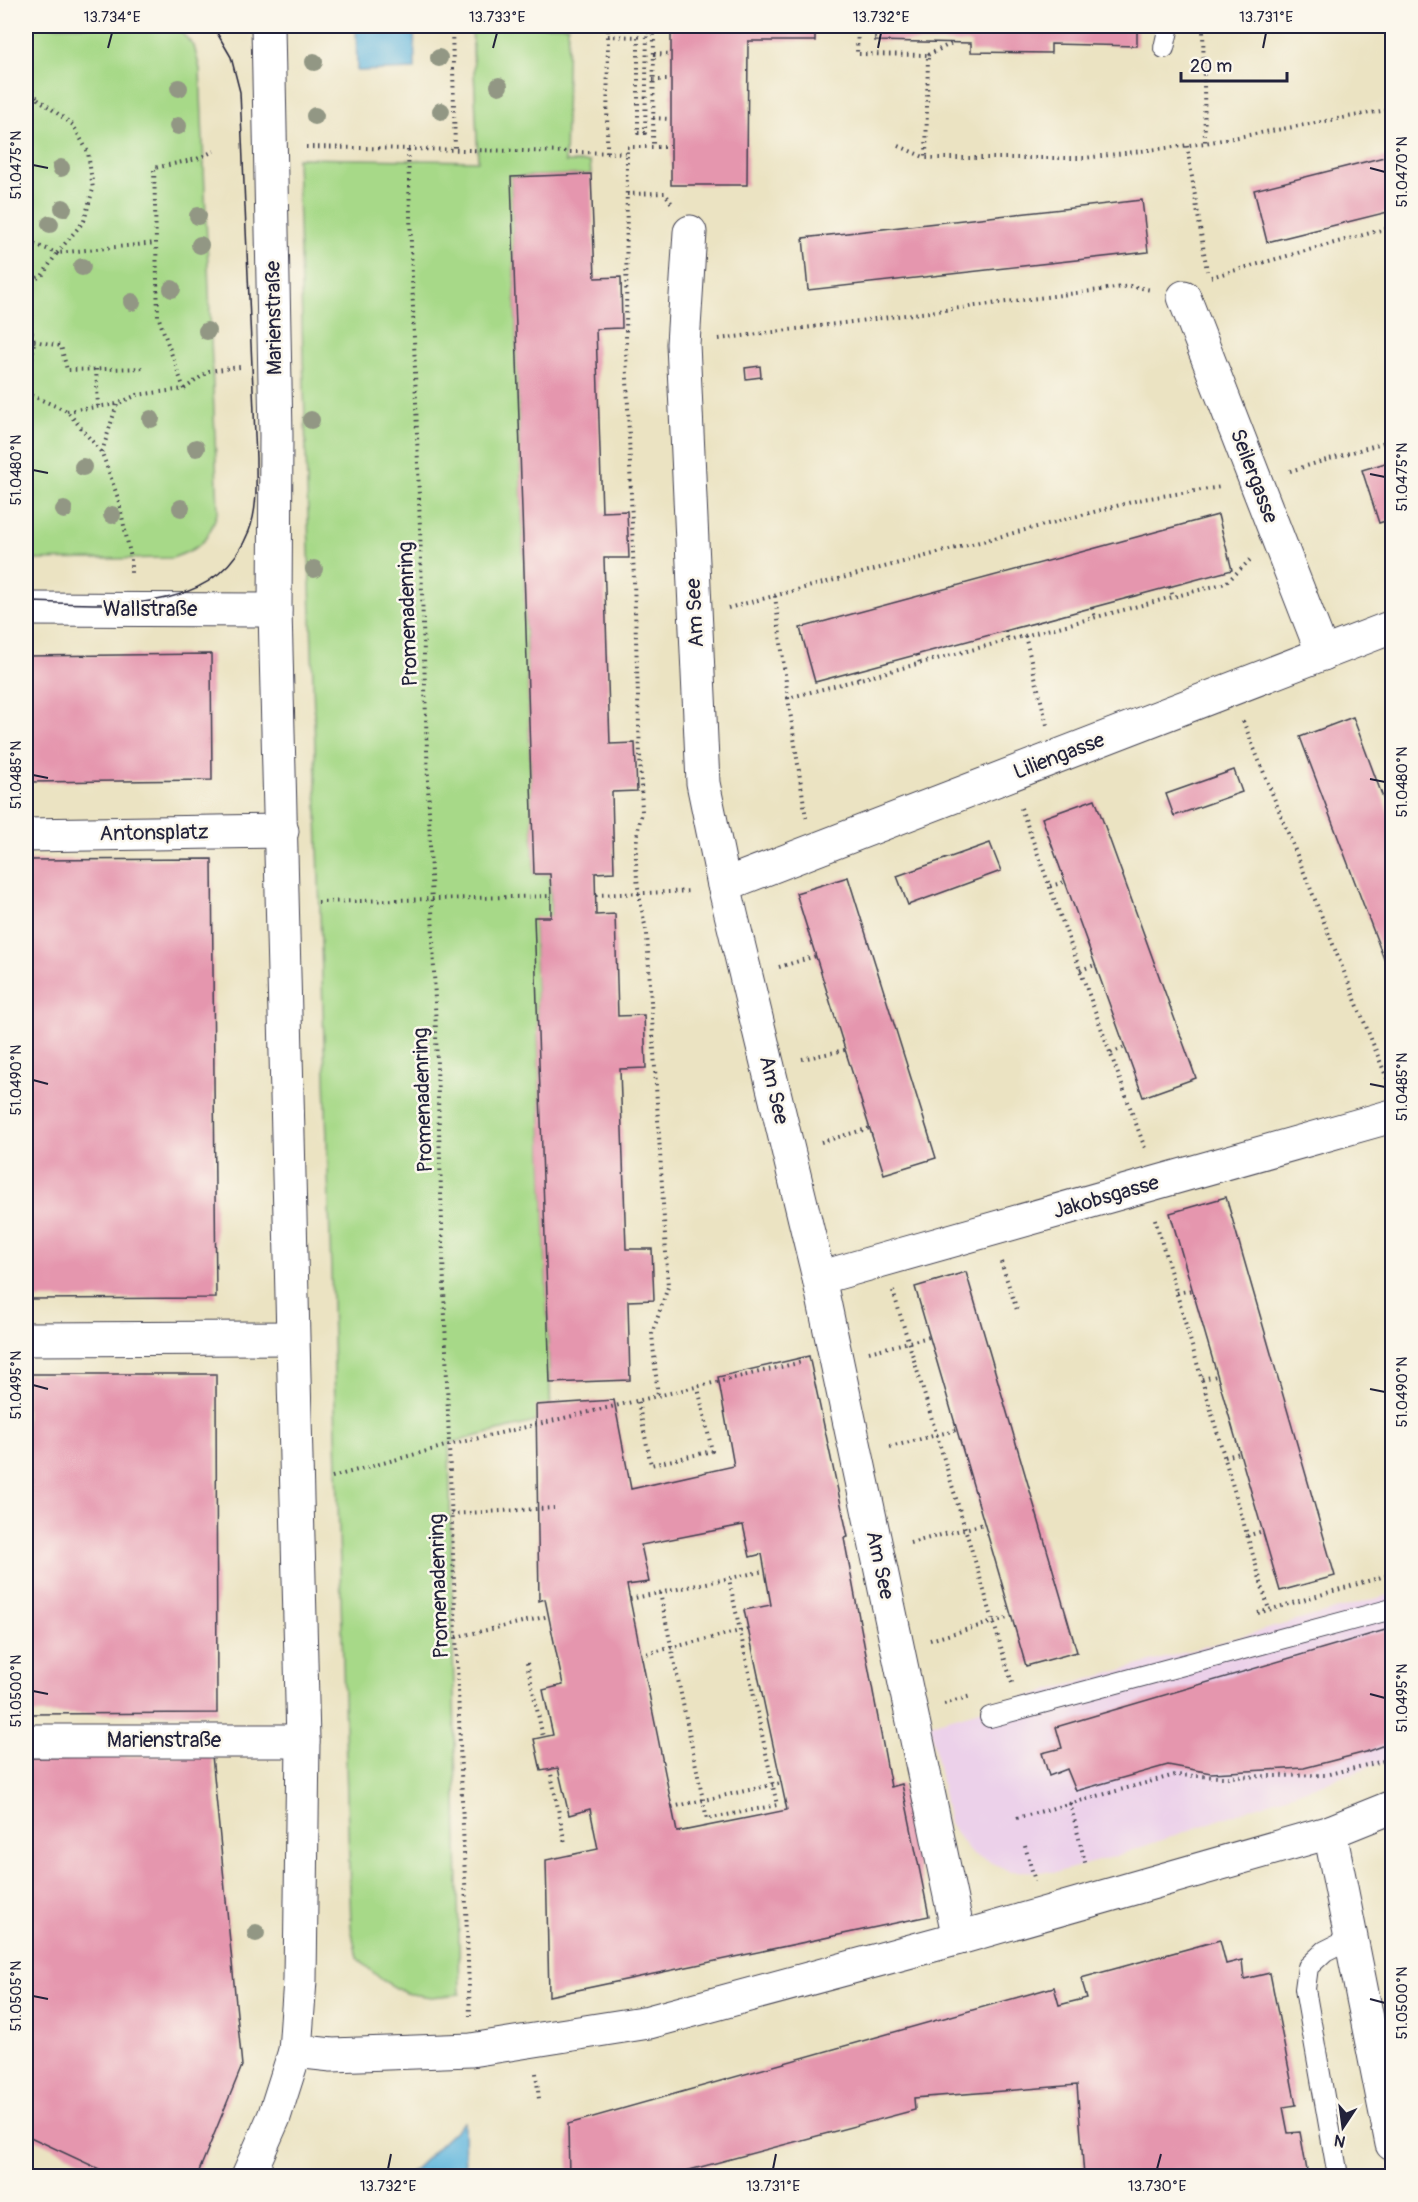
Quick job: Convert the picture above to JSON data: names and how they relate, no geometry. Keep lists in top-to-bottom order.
{
  "streets": {
    "street": [
      "Marienstraße",
      "Seilergasse",
      "Wallstraße",
      "Am See",
      "Liliengasse",
      "Antonsplatz",
      "Jakobsgasse"
    ],
    "path": ["Promenadenring"]
  },
  "crossings": [
    ["Marienstraße", "Wallstraße"],
    ["Marienstraße", "Antonsplatz"],
    ["Seilergasse", "Liliengasse"],
    ["Am See", "Liliengasse"],
    ["Am See", "Jakobsgasse"]
  ],
  "scale_bar": "20 m",
  "north": "bottom",
  "coordinates": [
    "13.734°E",
    "13.733°E",
    "13.732°E",
    "13.731°E",
    "51.0475°N",
    "51.0470°N",
    "51.0480°N",
    "51.0485°N",
    "51.0490°N",
    "51.0495°N",
    "51.0500°N",
    "51.0505°N",
    "13.730°E"
  ]
}
